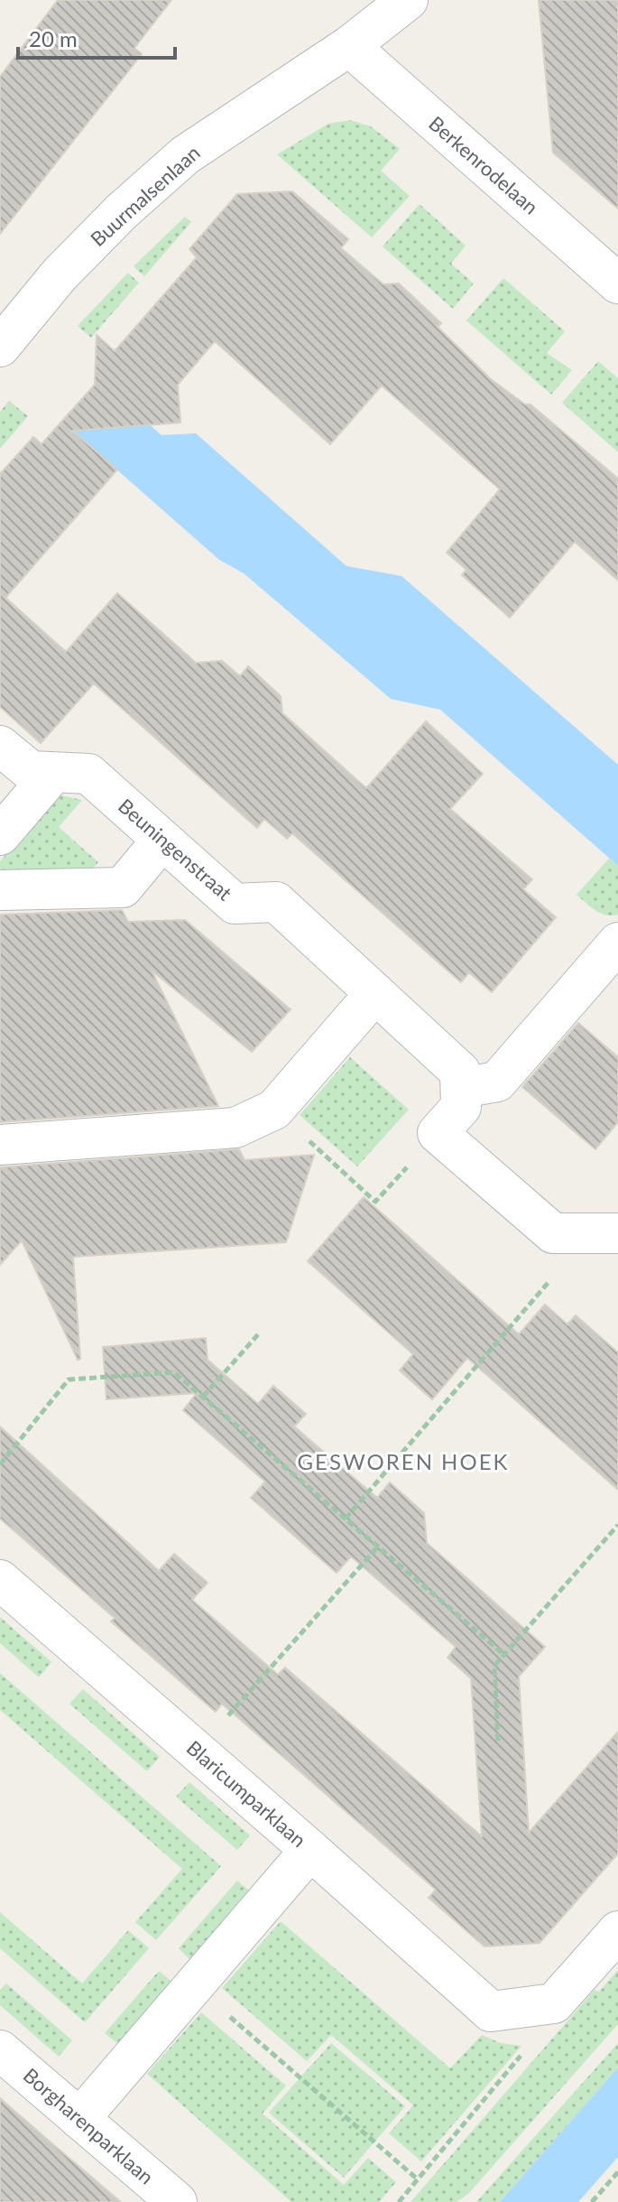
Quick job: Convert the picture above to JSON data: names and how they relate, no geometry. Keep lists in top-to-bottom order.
{
  "streets": {
    "street": [
      "Berkenrodelaan",
      "Buurmalsenlaan",
      "Beuningenstraat",
      "Blaricumparklaan",
      "Borgharenparklaan"
    ]
  },
  "crossings": [
    ["Berkenrodelaan", "Buurmalsenlaan"]
  ],
  "districts": ["GESWOREN HOEK"],
  "scale_bar": "20 m"
}
